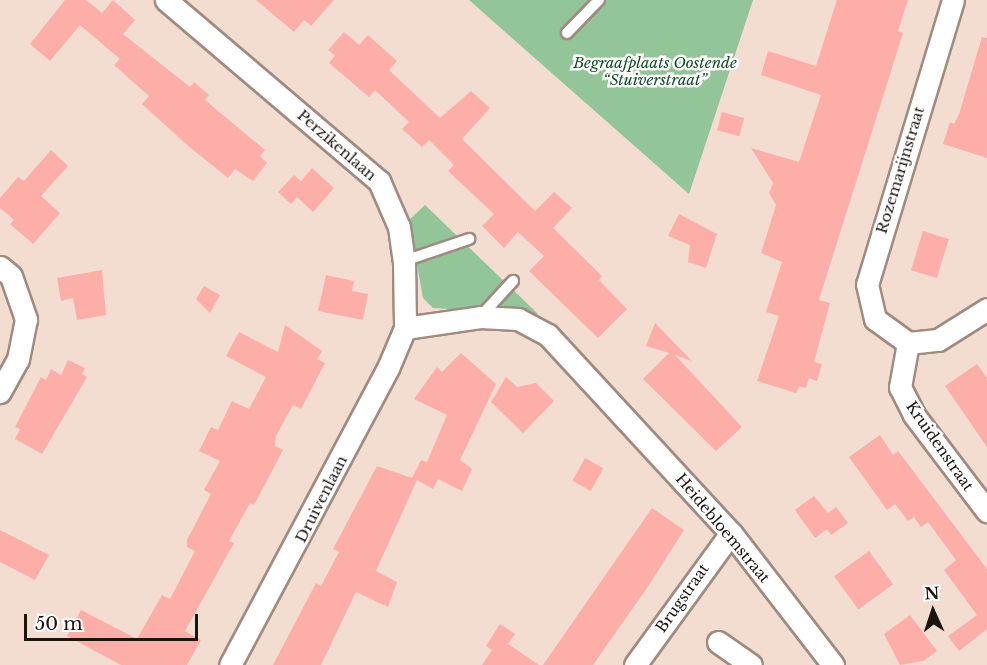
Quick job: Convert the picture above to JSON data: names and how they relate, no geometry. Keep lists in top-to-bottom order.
{
  "streets": {
    "street": [
      "Perzikenlaan",
      "Rozemarijnstraat",
      "Kruidenstraat",
      "Druivenlaan",
      "Heidebloemstraat",
      "Brugstraat"
    ]
  },
  "crossings": [
    ["Perzikenlaan", "Druivenlaan"],
    ["Rozemarijnstraat", "Kruidenstraat"],
    ["Heidebloemstraat", "Brugstraat"]
  ],
  "parks": ["Begraafplaats Oostende “Stuiverstraat”"],
  "scale_bar": "50 m",
  "north": "top"
}
